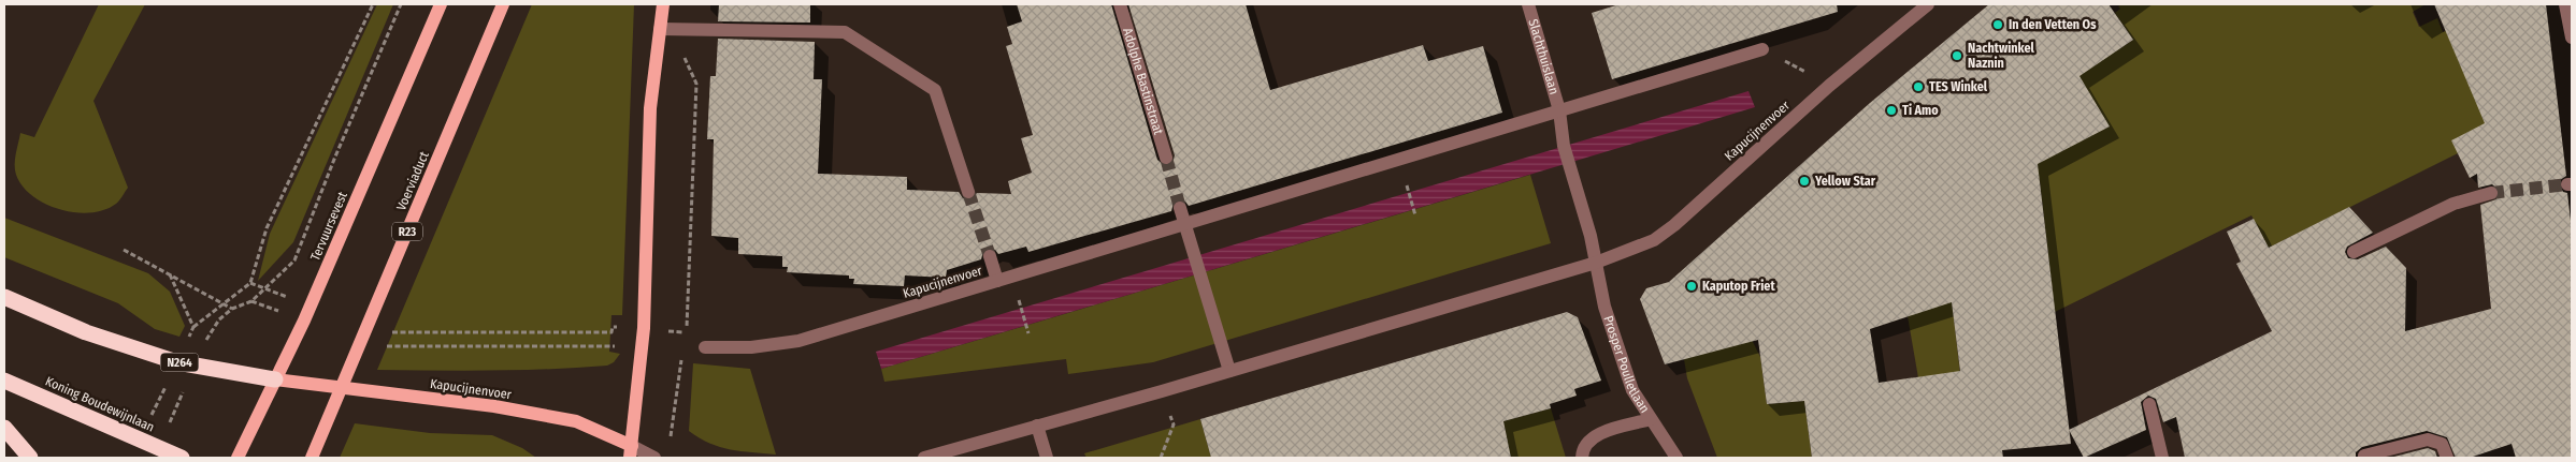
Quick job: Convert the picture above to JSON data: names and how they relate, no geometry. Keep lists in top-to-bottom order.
{
  "streets": {
    "highway": ["N264", "Koning Boudewijnlaan"],
    "main road": [
      "Kapucijnenvoer",
      "Voerviaduct",
      "Tervuursevest",
      "R23"
    ],
    "street": ["Slachthuislaan", "Adolphe Bastinstraat", "Prosper Poulletlaan"]
  },
  "crossings": [
    ["Slachthuislaan", "Kapucijnenvoer"],
    ["Kapucijnenvoer", "Tervuursevest"],
    ["Kapucijnenvoer", "N264"],
    ["Kapucijnenvoer", "Prosper Poulletlaan"],
    ["Tervuursevest", "N264"]
  ],
  "places": [
    "In den Vetten Os",
    "Nachtwinkel Naznin",
    "TES Winkel",
    "Ti Amo",
    "Yellow Star",
    "Kaputop Friet"
  ]
}
